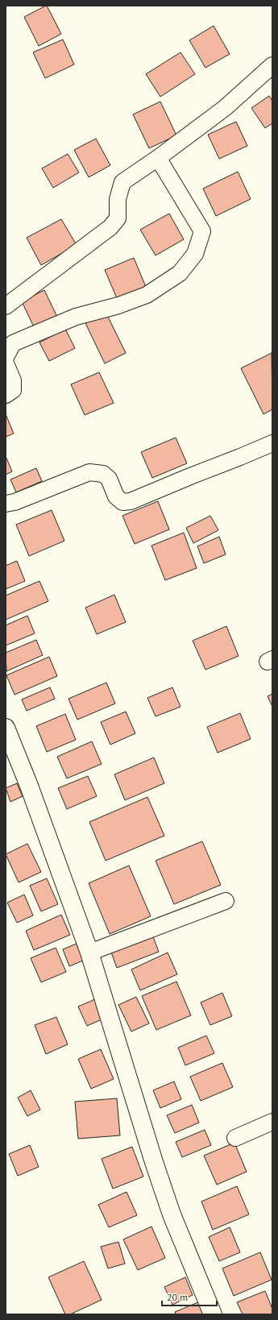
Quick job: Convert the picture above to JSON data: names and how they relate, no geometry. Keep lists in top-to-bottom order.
{
  "scale_bar": "20 m"
}
